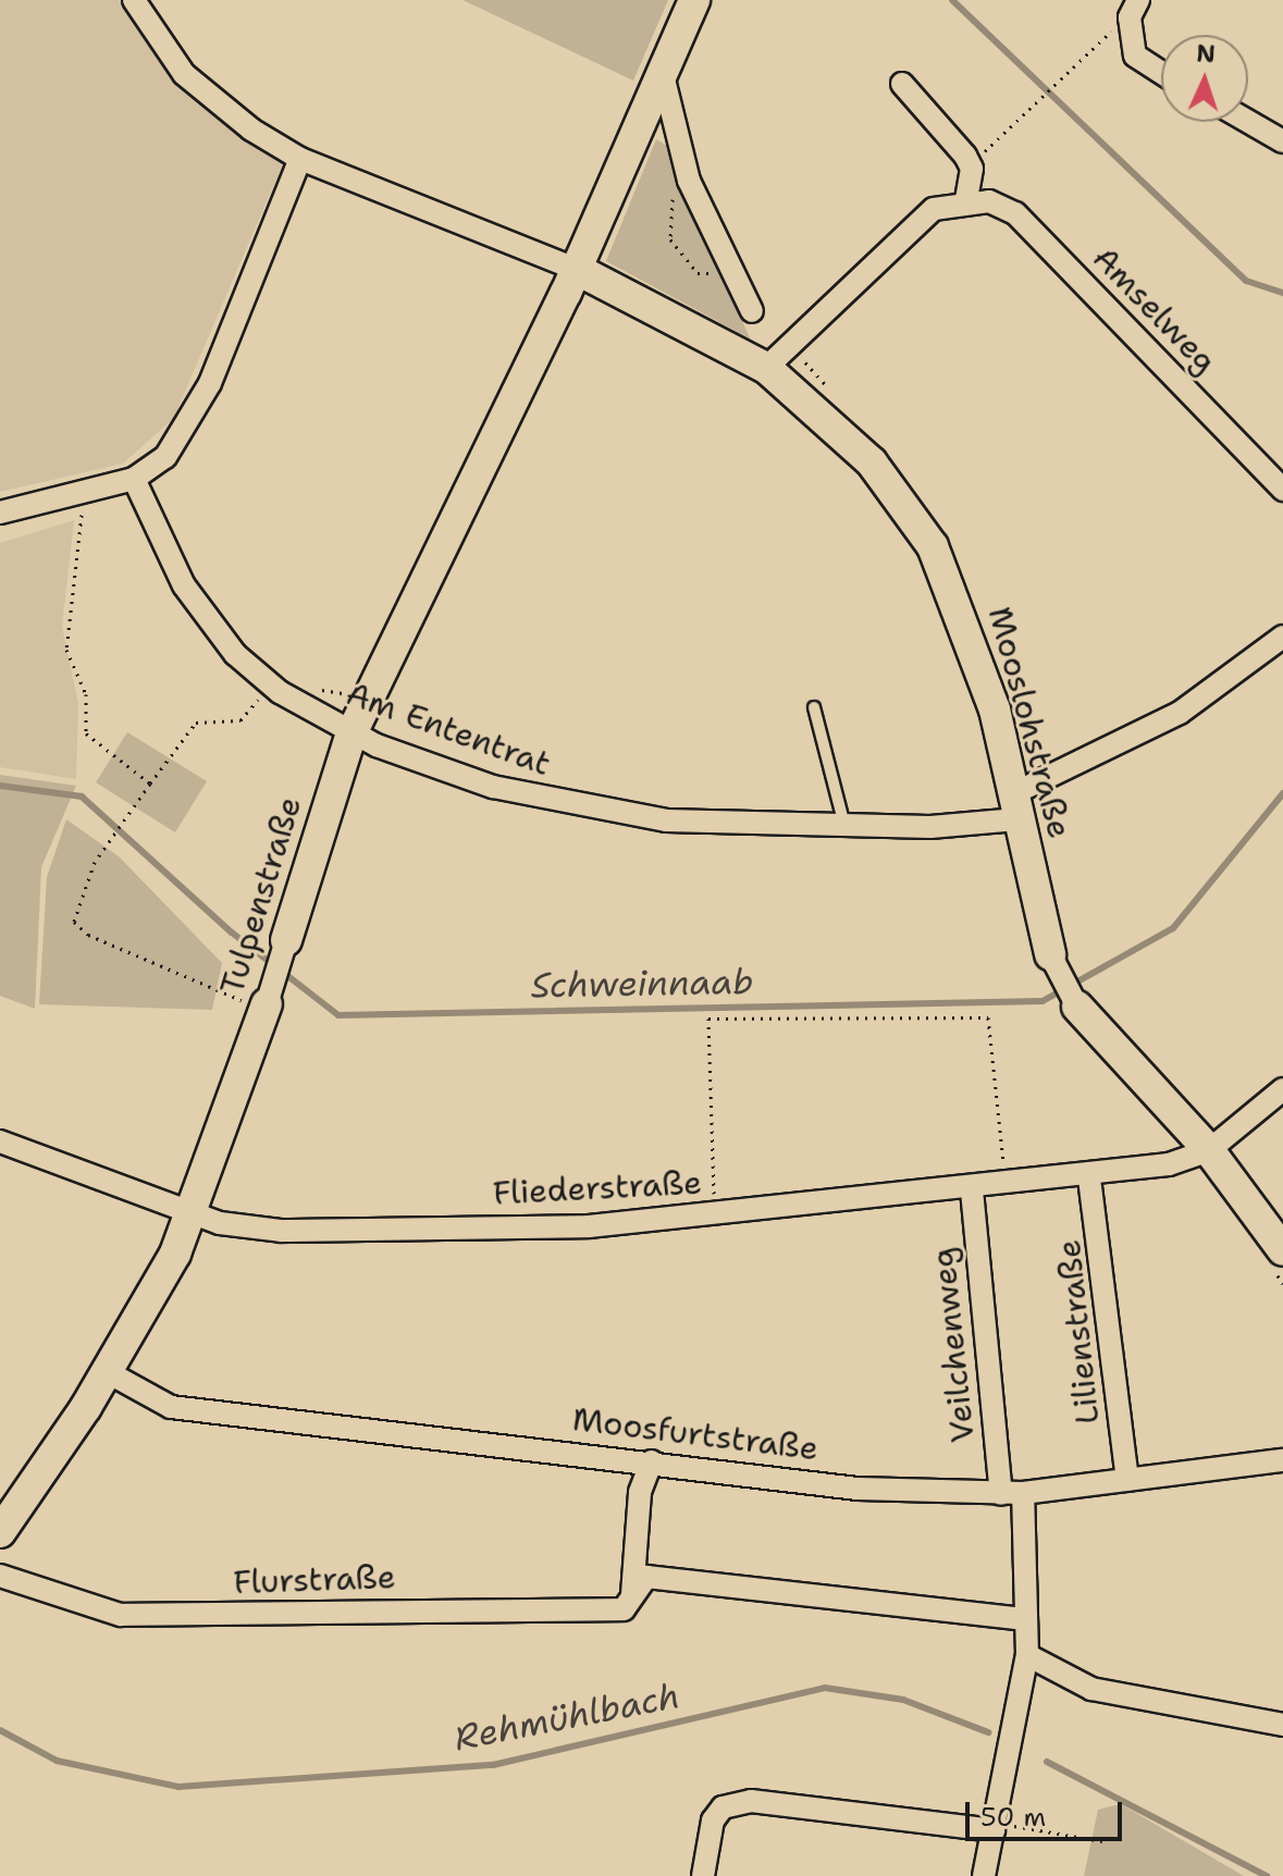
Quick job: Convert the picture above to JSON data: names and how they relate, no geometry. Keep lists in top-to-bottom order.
{
  "streets": {
    "street": [
      "Amselweg",
      "Mooslohstraße",
      "Am Ententrat",
      "Tulpenstraße",
      "Fliederstraße",
      "Lilienstraße",
      "Veilchenweg",
      "Moosfurtstraße",
      "Flurstraße"
    ]
  },
  "crossings": [
    ["Mooslohstraße", "Am Ententrat"],
    ["Mooslohstraße", "Tulpenstraße"],
    ["Mooslohstraße", "Fliederstraße"],
    ["Am Ententrat", "Tulpenstraße"],
    ["Tulpenstraße", "Fliederstraße"],
    ["Tulpenstraße", "Moosfurtstraße"],
    ["Fliederstraße", "Lilienstraße"],
    ["Fliederstraße", "Veilchenweg"],
    ["Lilienstraße", "Moosfurtstraße"],
    ["Veilchenweg", "Moosfurtstraße"],
    ["Veilchenweg", "Flurstraße"]
  ],
  "water": ["Schweinnaab", "Rehmühlbach"],
  "scale_bar": "50 m",
  "north": "top"
}
